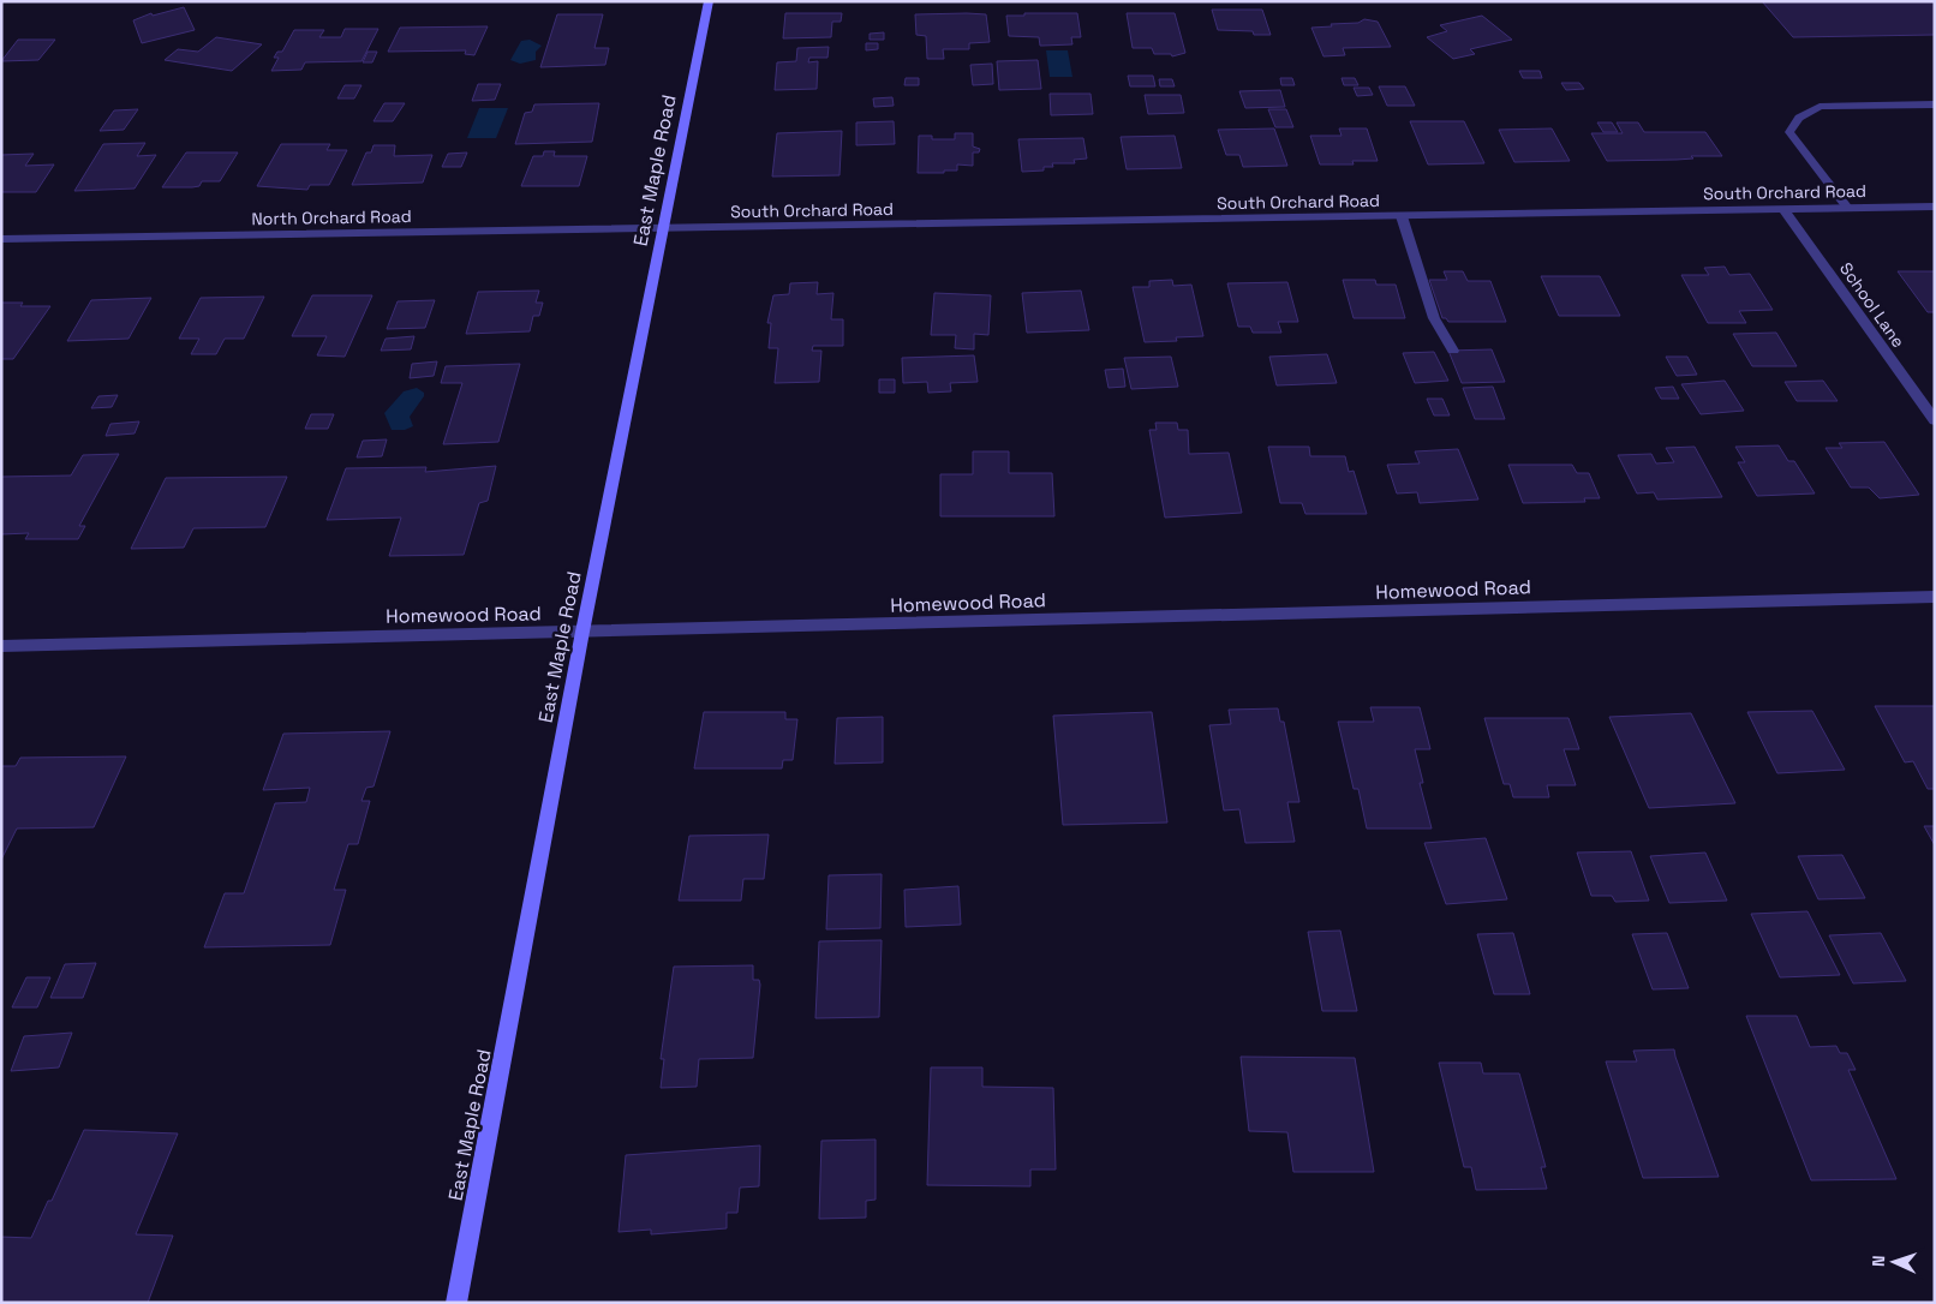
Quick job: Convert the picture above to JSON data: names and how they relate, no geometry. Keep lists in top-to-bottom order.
{
  "streets": {
    "main road": ["East Maple Road"],
    "street": [
      "South Orchard Road",
      "North Orchard Road",
      "School Lane",
      "Homewood Road"
    ]
  },
  "crossings": [
    ["East Maple Road", "South Orchard Road"],
    ["East Maple Road", "North Orchard Road"],
    ["East Maple Road", "Homewood Road"],
    ["South Orchard Road", "North Orchard Road"],
    ["South Orchard Road", "School Lane"]
  ],
  "north": "left"
}
